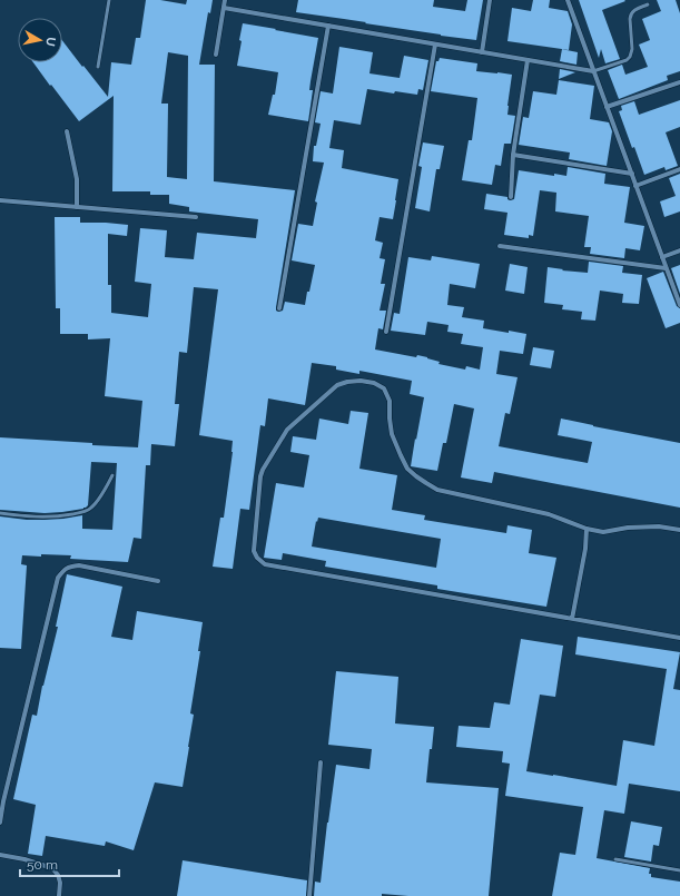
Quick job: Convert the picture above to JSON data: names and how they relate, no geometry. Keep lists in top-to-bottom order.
{
  "scale_bar": "50 m",
  "north": "right"
}
